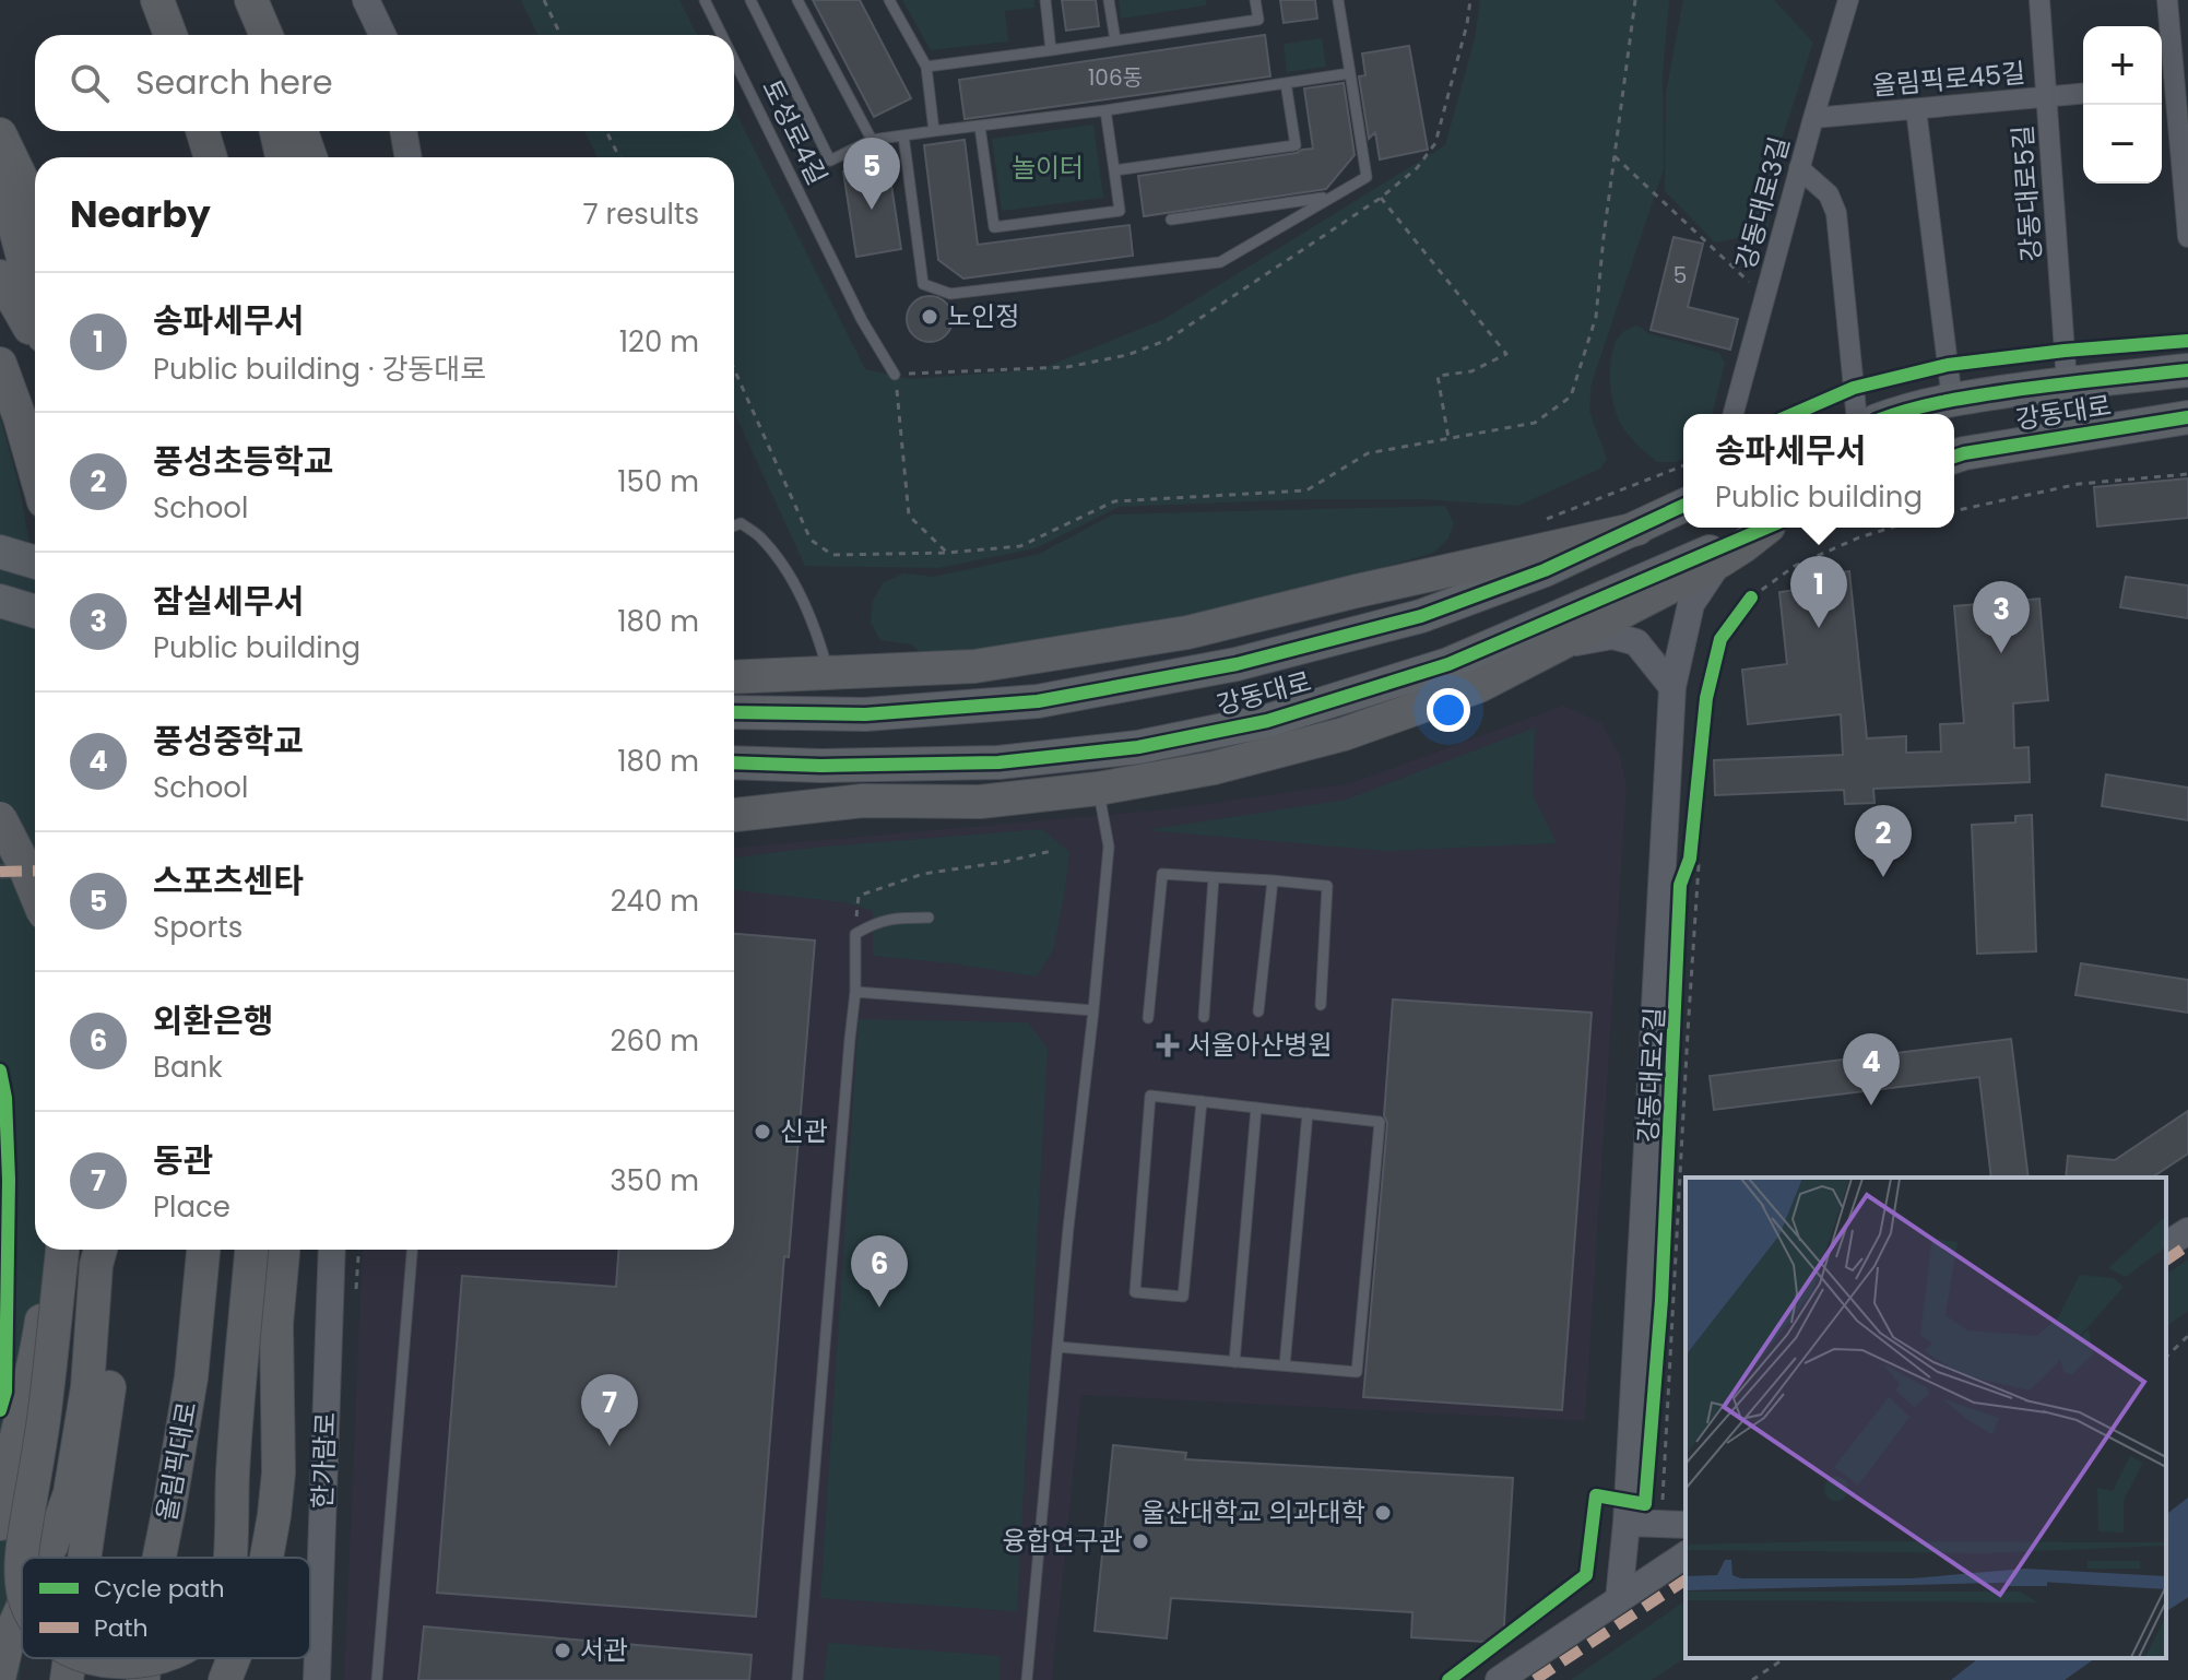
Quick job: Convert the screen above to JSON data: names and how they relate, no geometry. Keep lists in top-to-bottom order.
{
  "streets": {
    "highway": ["올림픽대로"],
    "main road": ["강동대로"],
    "street": [
      "올림픽로45길",
      "강동대로5길",
      "강동대로3길",
      "강동대로2길",
      "한가람로"
    ],
    "lane": ["토성로4길"]
  },
  "crossings": [
    ["올림픽로45길", "강동대로5길"],
    ["올림픽로45길", "강동대로3길"],
    ["강동대로5길", "강동대로"]
  ],
  "parks": ["놀이터"],
  "places": {
    "other": [
      "노인정",
      "신관",
      "울산대학교 의과대학",
      "융합연구관",
      "서관"
    ],
    "health": ["서울아산병원"]
  },
  "house_numbers": ["106동", "5"],
  "legend": ["Cycle path", "Path"],
  "page": {
    "map_buttons": ["+", "−"],
    "search": "Search here",
    "pins": [
      "5",
      "1",
      "3",
      "2",
      "4",
      "6",
      "7"
    ],
    "heading": ["Nearby", "7 results"],
    "list": [
      {
        "mark": "1",
        "name": "송파세무서",
        "note": "Public building · 강동대로",
        "value": "120 m"
      },
      {
        "mark": "2",
        "name": "풍성초등학교",
        "note": "School",
        "value": "150 m"
      },
      {
        "mark": "3",
        "name": "잠실세무서",
        "note": "Public building",
        "value": "180 m"
      },
      {
        "mark": "4",
        "name": "풍성중학교",
        "note": "School",
        "value": "180 m"
      },
      {
        "mark": "5",
        "name": "스포츠센타",
        "note": "Sports",
        "value": "240 m"
      },
      {
        "mark": "6",
        "name": "외환은행",
        "note": "Bank",
        "value": "260 m"
      },
      {
        "mark": "7",
        "name": "동관",
        "note": "Place",
        "value": "350 m"
      }
    ],
    "popup": ["송파세무서", "Public building"]
  }
}
